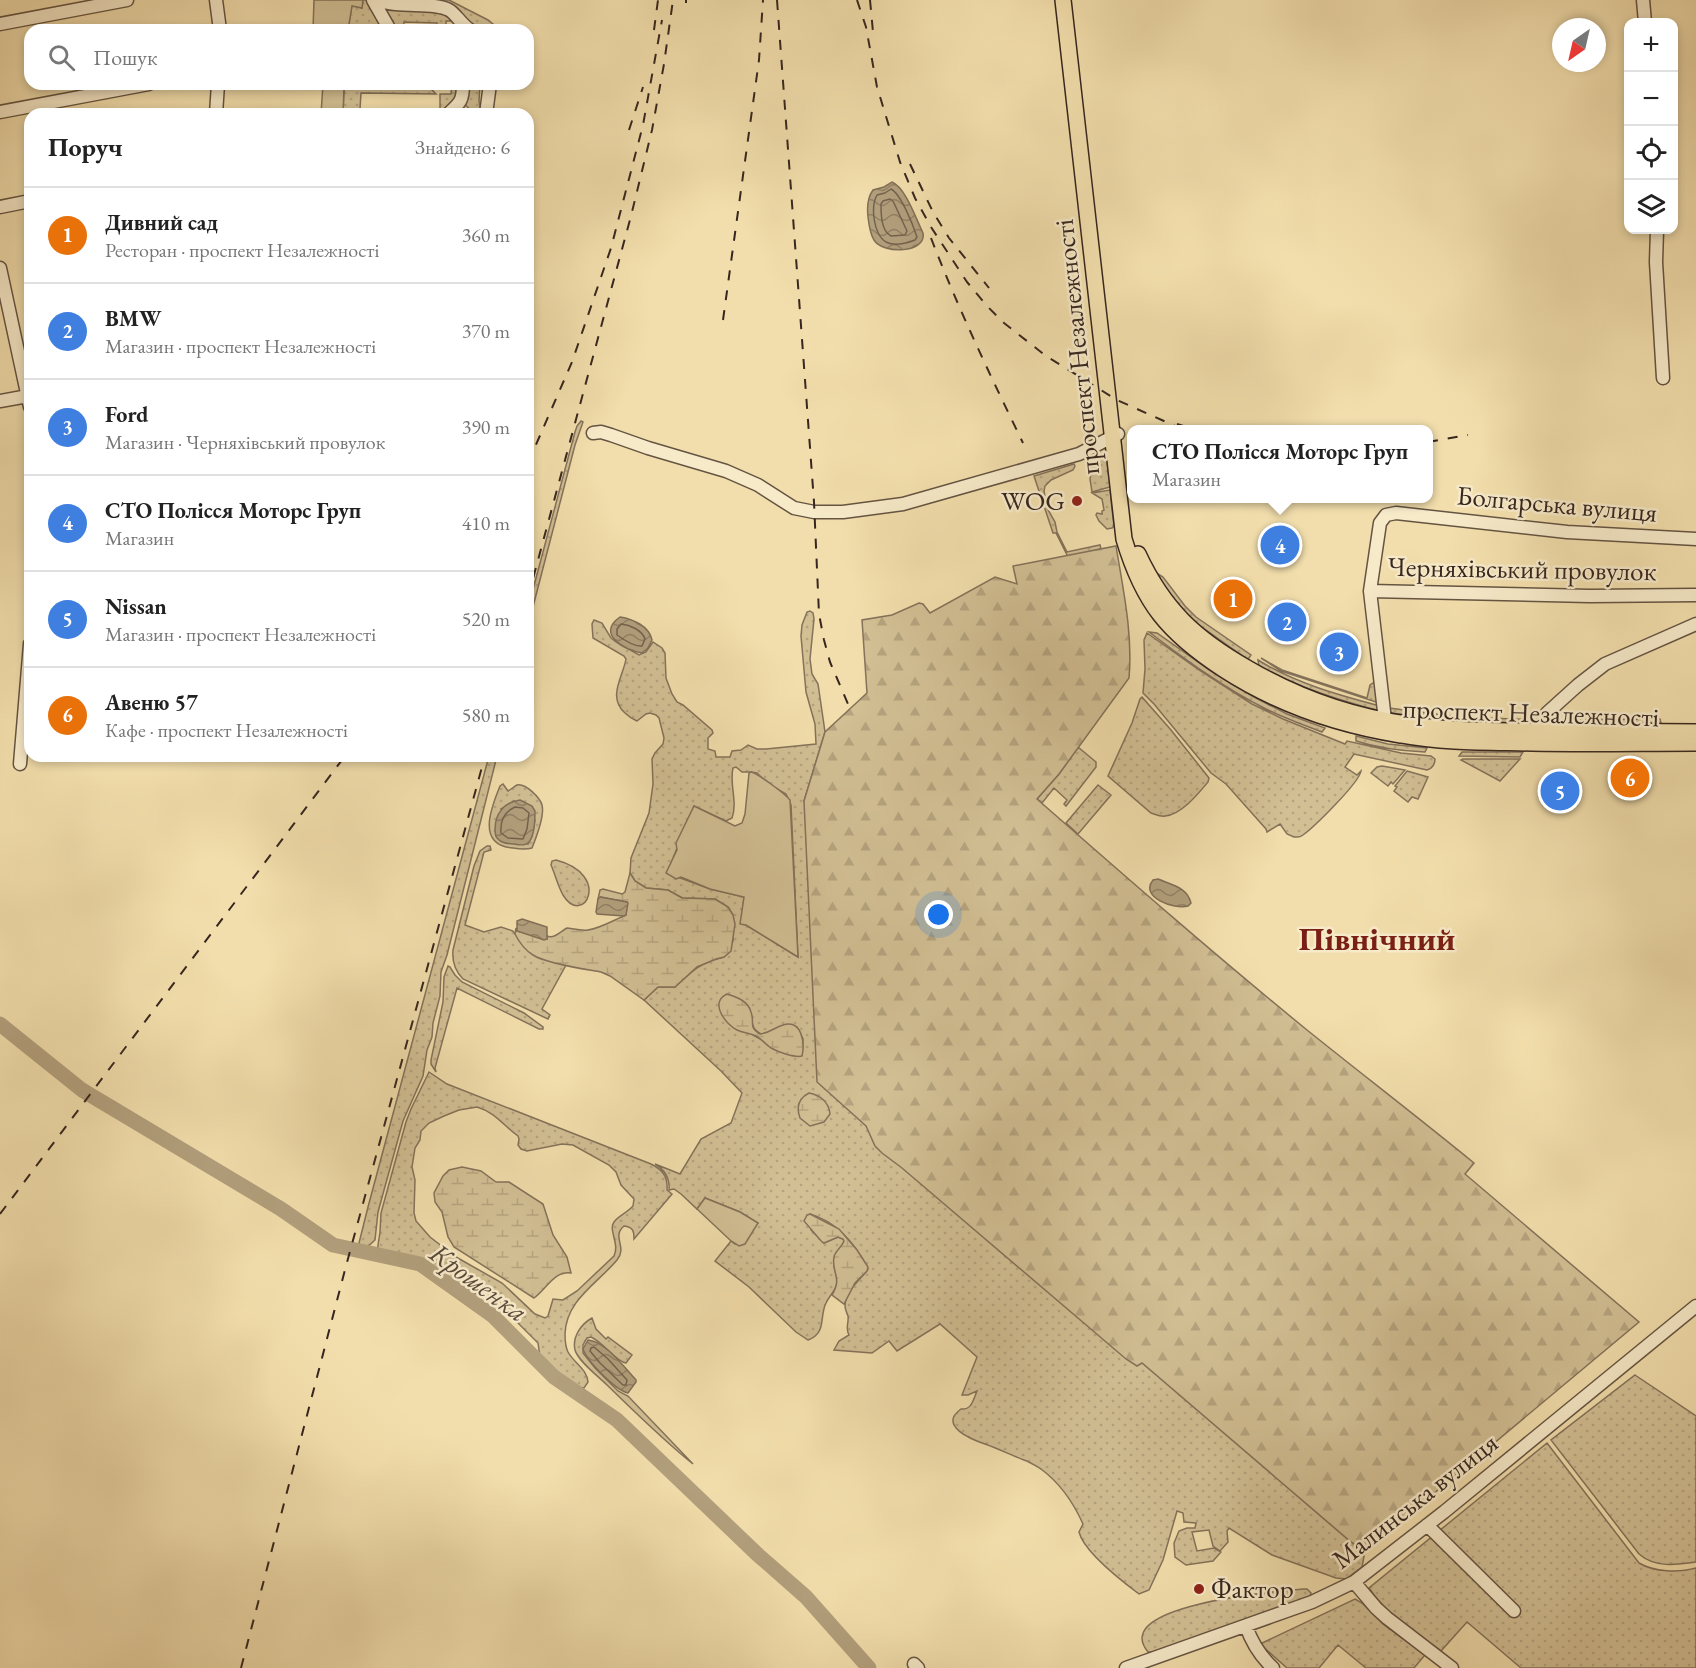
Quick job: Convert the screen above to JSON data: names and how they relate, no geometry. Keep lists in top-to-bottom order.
{
  "streets": {
    "main road": ["проспект Незалежності"],
    "street": ["Болгарська вулиця", "Черняхівський провулок", "Малинська вулиця"]
  },
  "crossings": [
    ["проспект Незалежності", "Черняхівський провулок"],
    ["Болгарська вулиця", "Черняхівський провулок"]
  ],
  "districts": ["Північний"],
  "water": ["Крошенка"],
  "places": ["WOG", "Фактор"],
  "north": "bottom left",
  "page": {
    "map_buttons": ["+", "−"],
    "search": "Пошук",
    "heading": ["Поруч", "Знайдено: 6"],
    "list": [
      {
        "mark": "1",
        "name": "Дивний сад",
        "note": "Ресторан · проспект Незалежності",
        "value": "360 m"
      },
      {
        "mark": "2",
        "name": "BMW",
        "note": "Магазин · проспект Незалежності",
        "value": "370 m"
      },
      {
        "mark": "3",
        "name": "Ford",
        "note": "Магазин · Черняхівський провулок",
        "value": "390 m"
      },
      {
        "mark": "4",
        "name": "СТО Полісся Моторс Груп",
        "note": "Магазин",
        "value": "410 m"
      },
      {
        "mark": "5",
        "name": "Nissan",
        "note": "Магазин · проспект Незалежності",
        "value": "520 m"
      },
      {
        "mark": "6",
        "name": "Авеню 57",
        "note": "Кафе · проспект Незалежності",
        "value": "580 m"
      }
    ],
    "popup": ["СТО Полісся Моторс Груп", "Магазин"],
    "pins": [
      "4",
      "1",
      "2",
      "3",
      "6",
      "5"
    ]
  }
}
